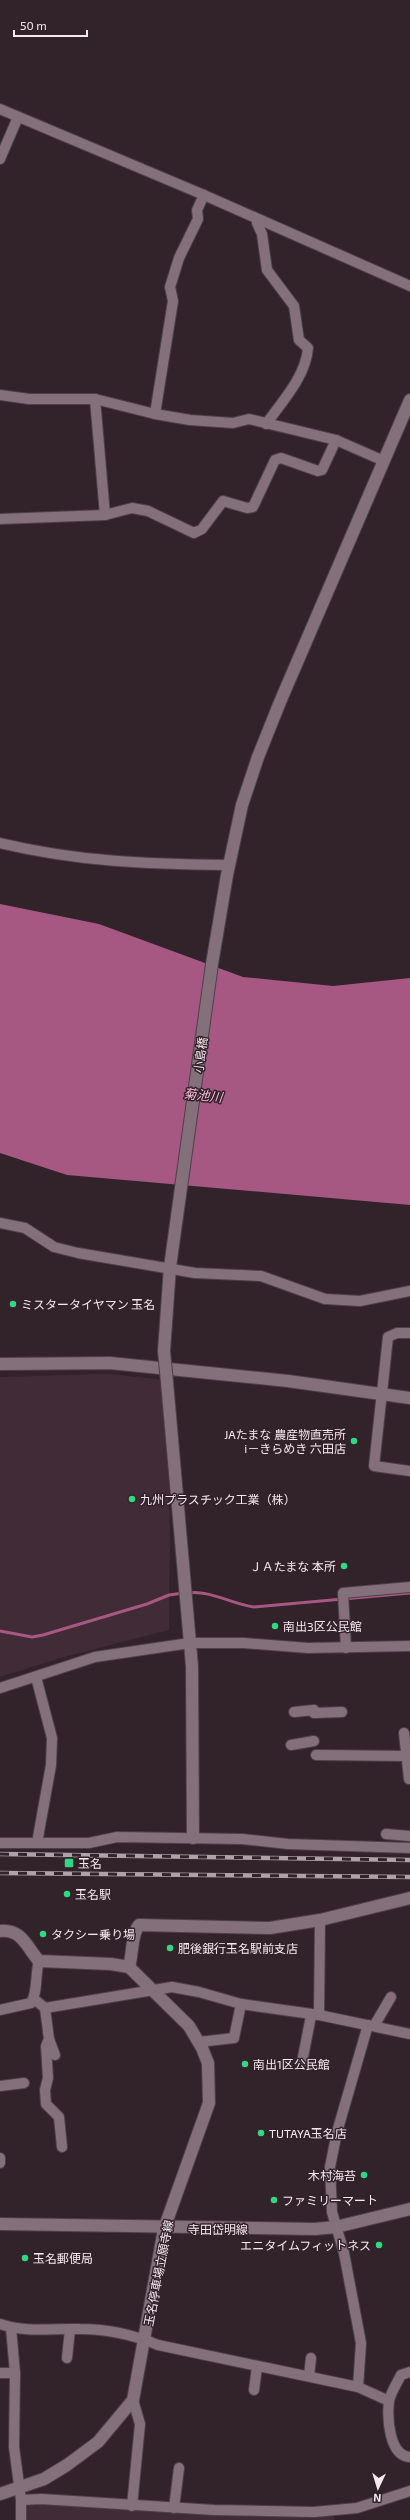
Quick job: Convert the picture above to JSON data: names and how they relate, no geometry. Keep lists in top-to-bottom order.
{
  "streets": {
    "street": ["小島橋", "寺田岱明線", "玉名停車場立願寺線"]
  },
  "crossings": [
    ["寺田岱明線", "玉名停車場立願寺線"]
  ],
  "water": ["菊池川"],
  "places": {
    "other": [
      "ミスタータイヤマン 玉名",
      "JAたまな 農産物直売所 i－きらめき 六田店",
      "九州プラスチック工業（株）",
      "ＪＡたまな 本所",
      "南出3区公民館",
      "玉名駅",
      "タクシー乗り場",
      "肥後銀行玉名駅前支店",
      "南出1区公民館",
      "TUTAYA玉名店",
      "木村海苔",
      "ファミリーマート",
      "エニタイムフィットネス",
      "玉名郵便局"
    ],
    "transit": ["玉名"]
  },
  "scale_bar": "50 m",
  "north": "bottom"
}
